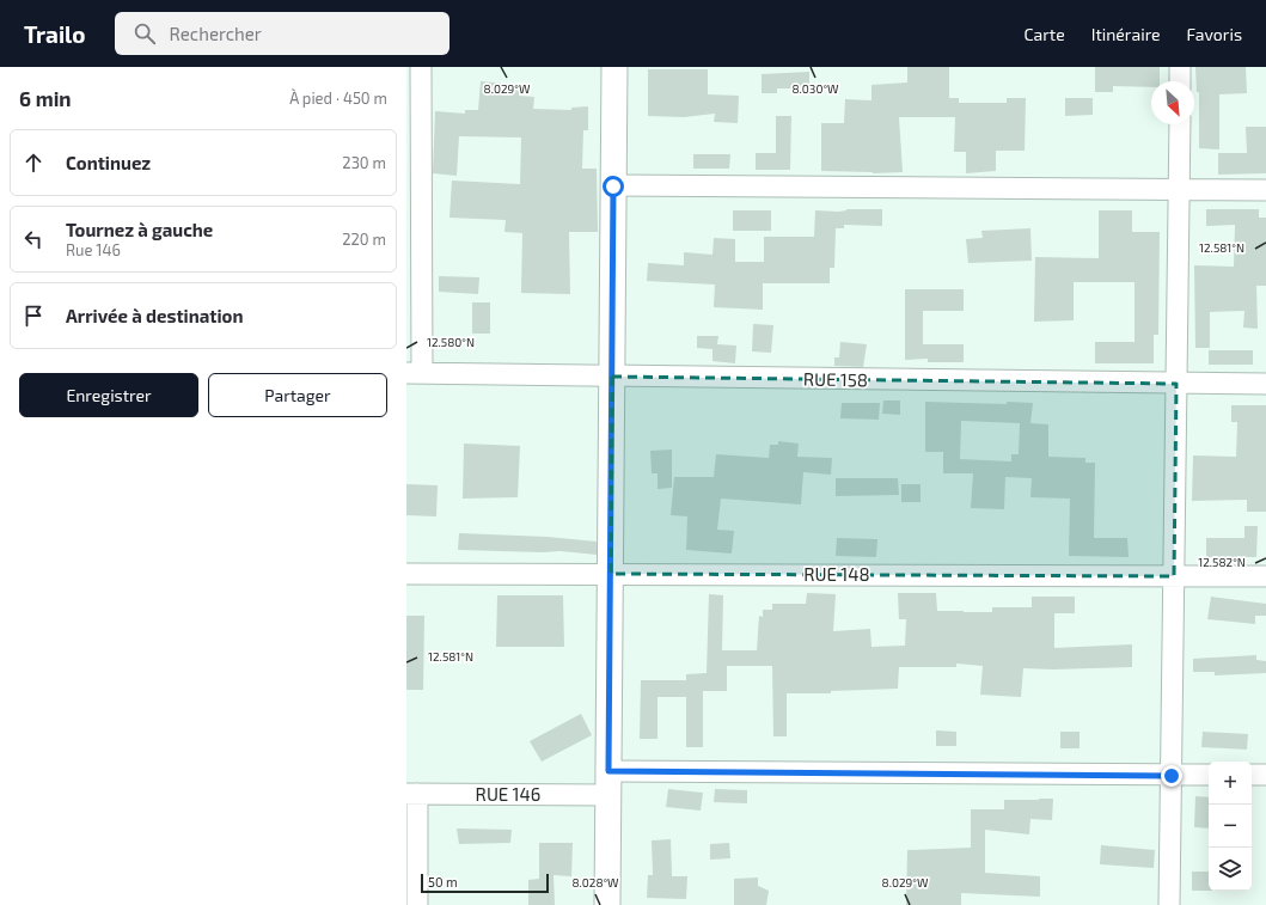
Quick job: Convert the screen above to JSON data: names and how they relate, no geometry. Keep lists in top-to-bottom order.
{
  "streets": {
    "street": ["RUE 158", "RUE 148", "RUE 146"]
  },
  "scale_bar": "50 m",
  "north": "bottom right",
  "page": {
    "header": "Trailo",
    "search": "Rechercher",
    "nav": ["Carte", "Itinéraire", "Favoris"],
    "heading": ["6 min", "À pied · 450 m"],
    "list": [
      ["Continuez", "230 m"],
      ["Tournez à gauche", "Rue 146", "220 m"],
      "Arrivée à destination"
    ],
    "buttons": ["Enregistrer", "Partager"],
    "map_buttons": ["+", "−"],
    "scale": "50 m"
  },
  "coordinates": [
    "8.030°W",
    "8.029°W",
    "12.581°N",
    "12.580°N",
    "12.582°N",
    "8.028°W"
  ]
}
